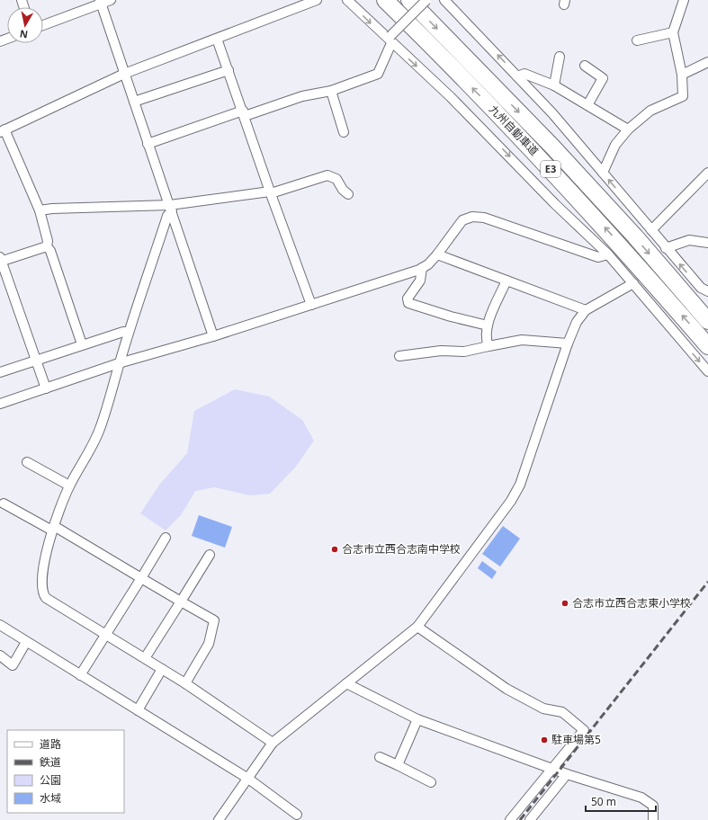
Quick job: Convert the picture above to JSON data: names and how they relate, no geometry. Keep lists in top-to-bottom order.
{
  "streets": {
    "highway": ["九州自動車道", "E3"]
  },
  "places": ["合志市立西合志南中学校", "合志市立西合志東小学校", "駐車場第5"],
  "legend": [
    "道路",
    "鉄道",
    "公園",
    "水域"
  ],
  "scale_bar": "50 m",
  "north": "bottom"
}
